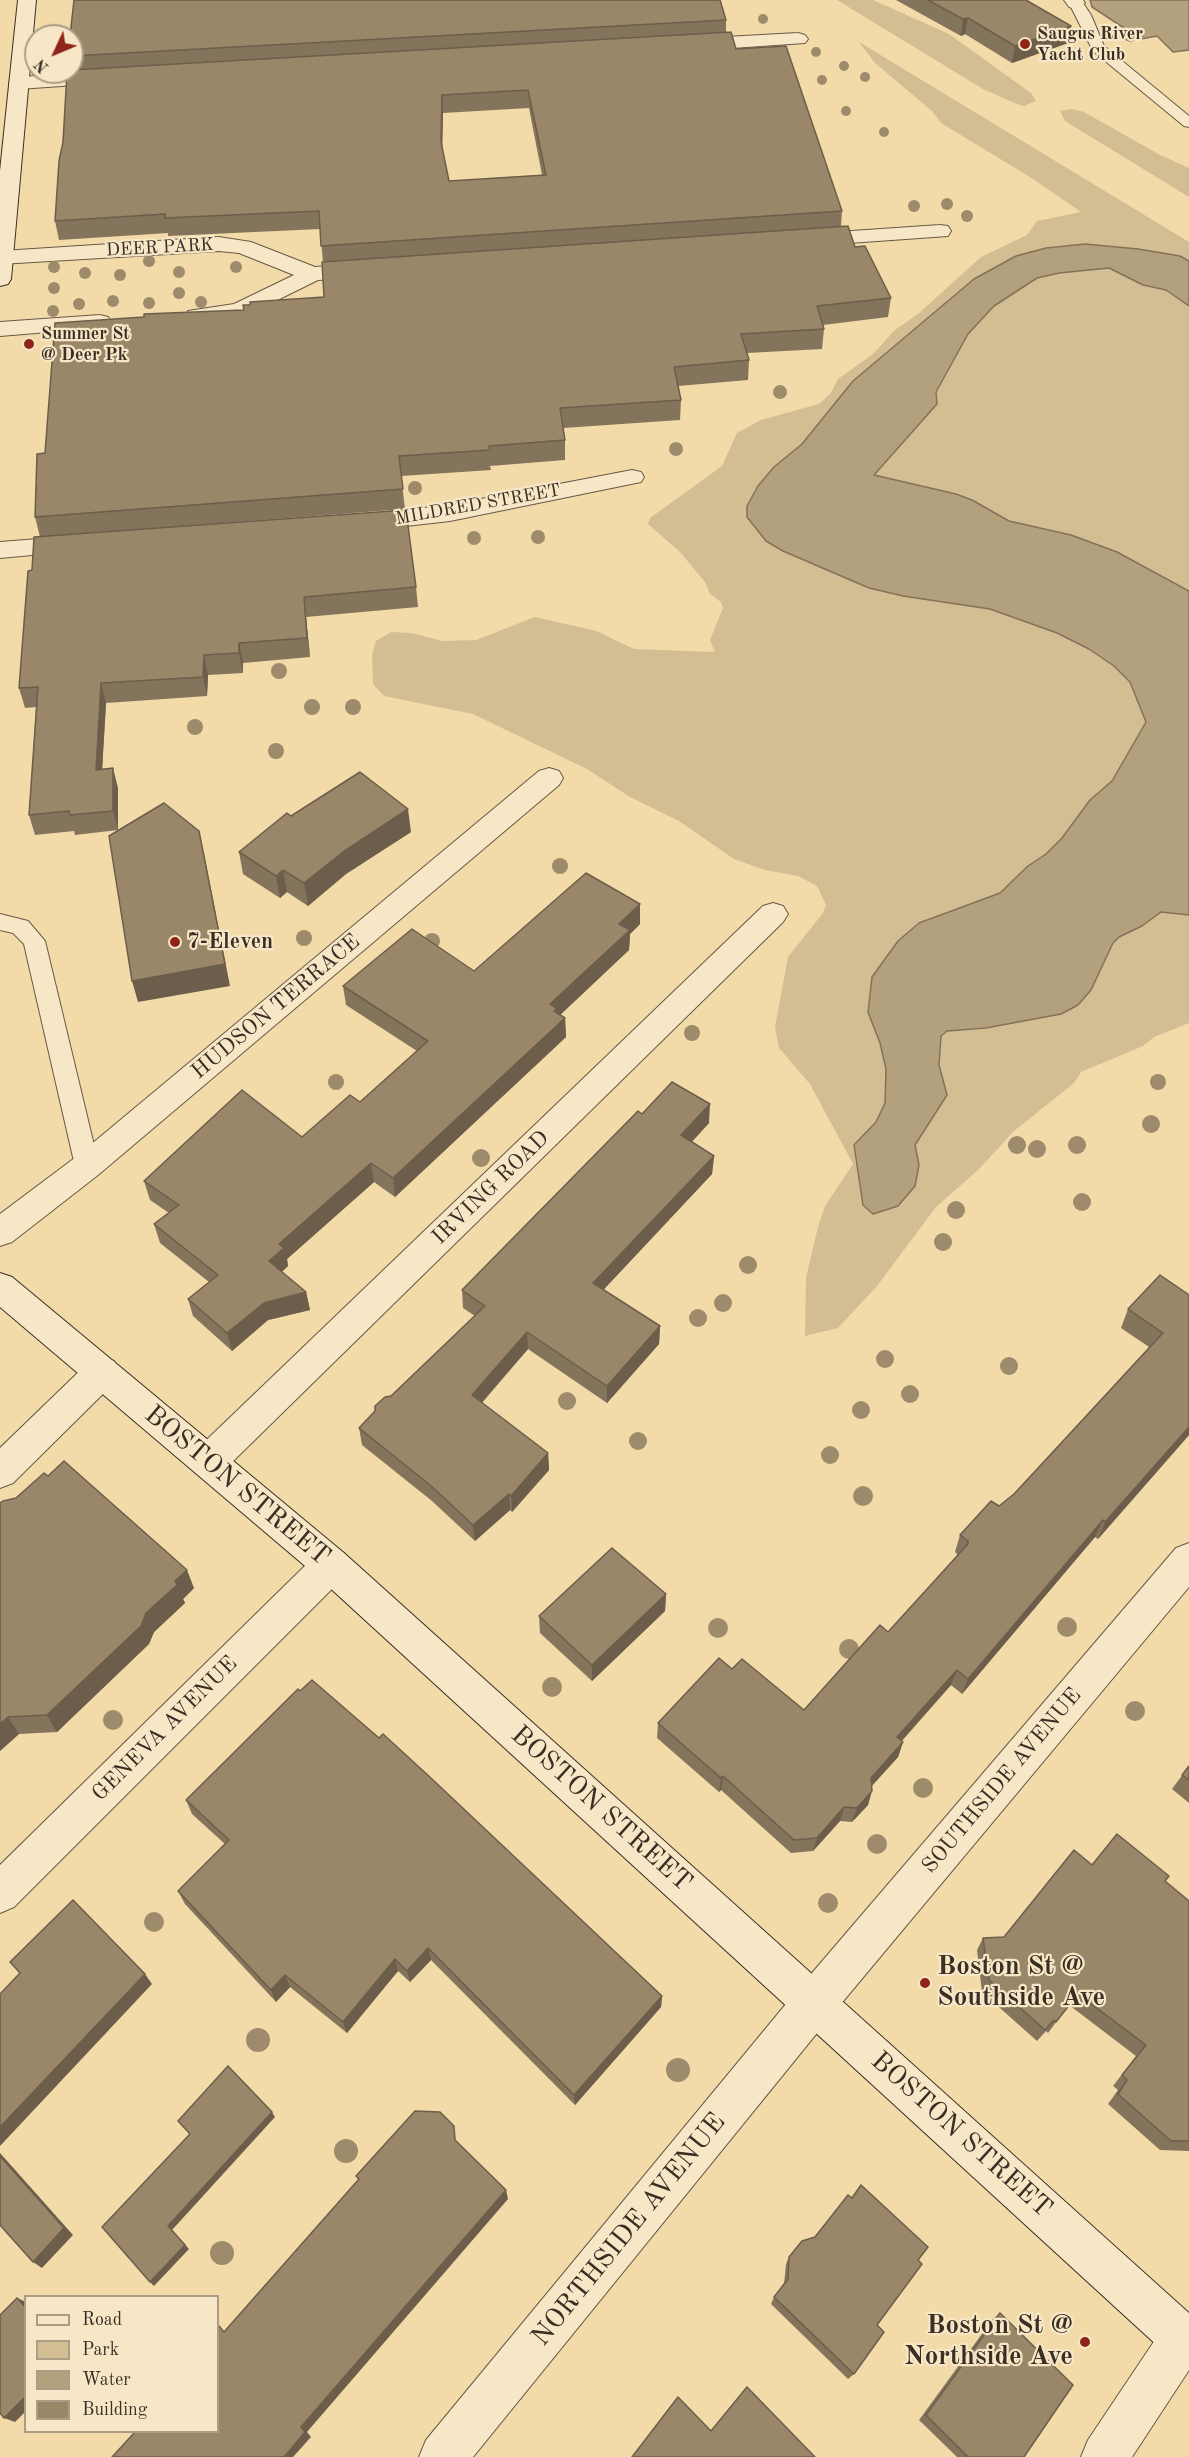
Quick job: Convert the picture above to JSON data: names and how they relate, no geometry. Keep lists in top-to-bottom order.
{
  "streets": {
    "street": [
      "DEER PARK",
      "MILDRED STREET",
      "HUDSON TERRACE",
      "IRVING ROAD",
      "BOSTON STREET",
      "GENEVA AVENUE",
      "SOUTHSIDE AVENUE",
      "NORTHSIDE AVENUE"
    ]
  },
  "crossings": [
    ["IRVING ROAD", "BOSTON STREET"],
    ["BOSTON STREET", "GENEVA AVENUE"],
    ["BOSTON STREET", "SOUTHSIDE AVENUE"],
    ["BOSTON STREET", "NORTHSIDE AVENUE"],
    ["SOUTHSIDE AVENUE", "NORTHSIDE AVENUE"]
  ],
  "places": [
    "Saugus River Yacht Club",
    "Summer St @ Deer Pk",
    "7-Eleven",
    "Boston St @ Southside Ave",
    "Boston St @ Northside Ave"
  ],
  "legend": [
    "Road",
    "Park",
    "Water",
    "Building"
  ],
  "north": "bottom left"
}
